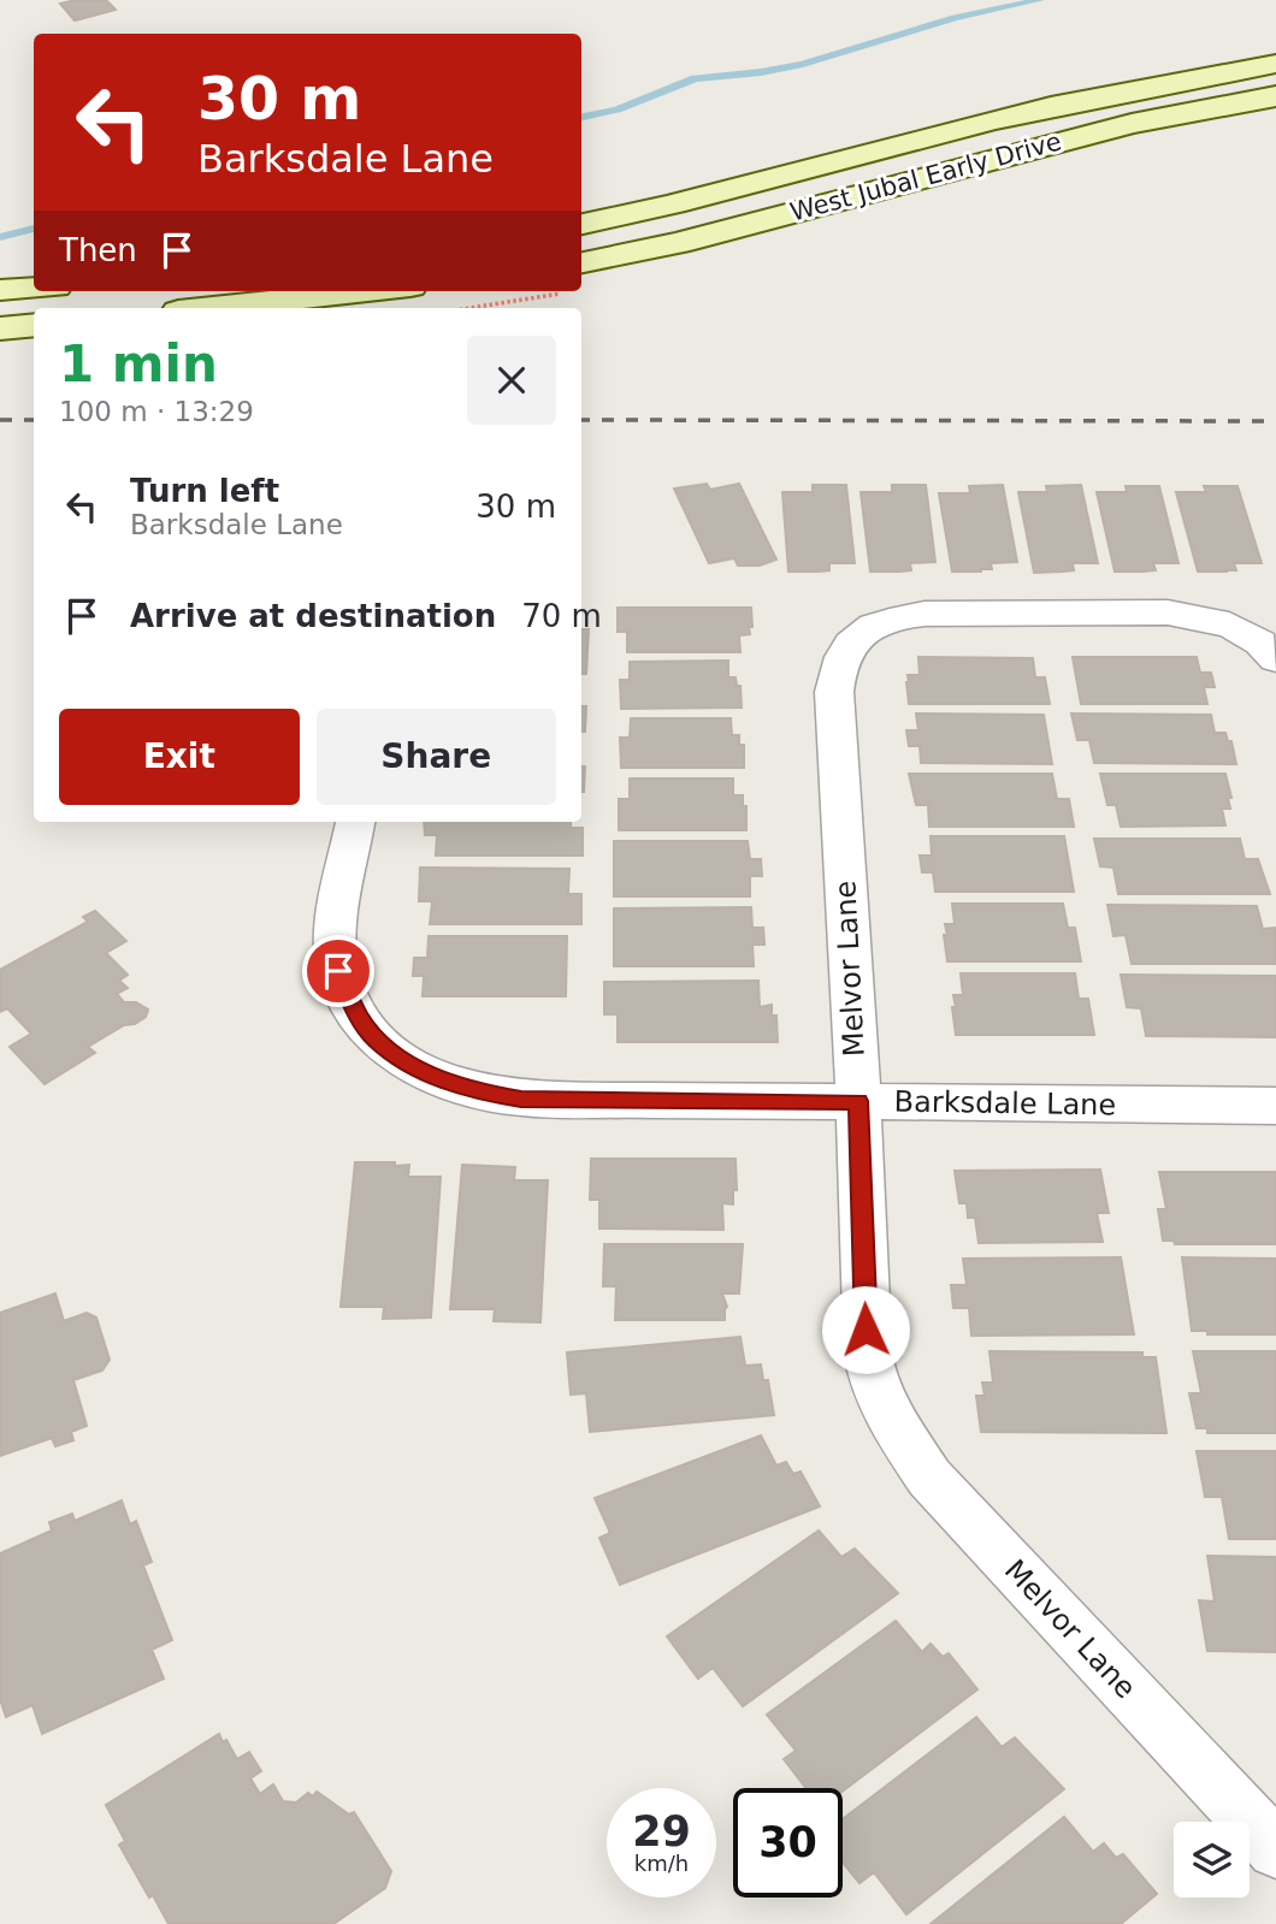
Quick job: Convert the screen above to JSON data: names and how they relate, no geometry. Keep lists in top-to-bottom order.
{
  "streets": {
    "main road": ["West Jubal Early Drive"],
    "street": ["Melvor Lane", "Barksdale Lane"]
  },
  "crossings": [
    ["Melvor Lane", "Barksdale Lane"]
  ],
  "page": {
    "turn": ["30 m", "Barksdale Lane"],
    "then": "Then",
    "heading": ["1 min", "100 m · 13:29"],
    "list": [
      {
        "name": "Turn left",
        "note": "Barksdale Lane",
        "value": "30 m"
      },
      {
        "name": "Arrive at destination",
        "value": "70 m"
      }
    ],
    "buttons": ["Exit", "Share"],
    "speed": "29 km/h",
    "limit": "30"
  }
}
